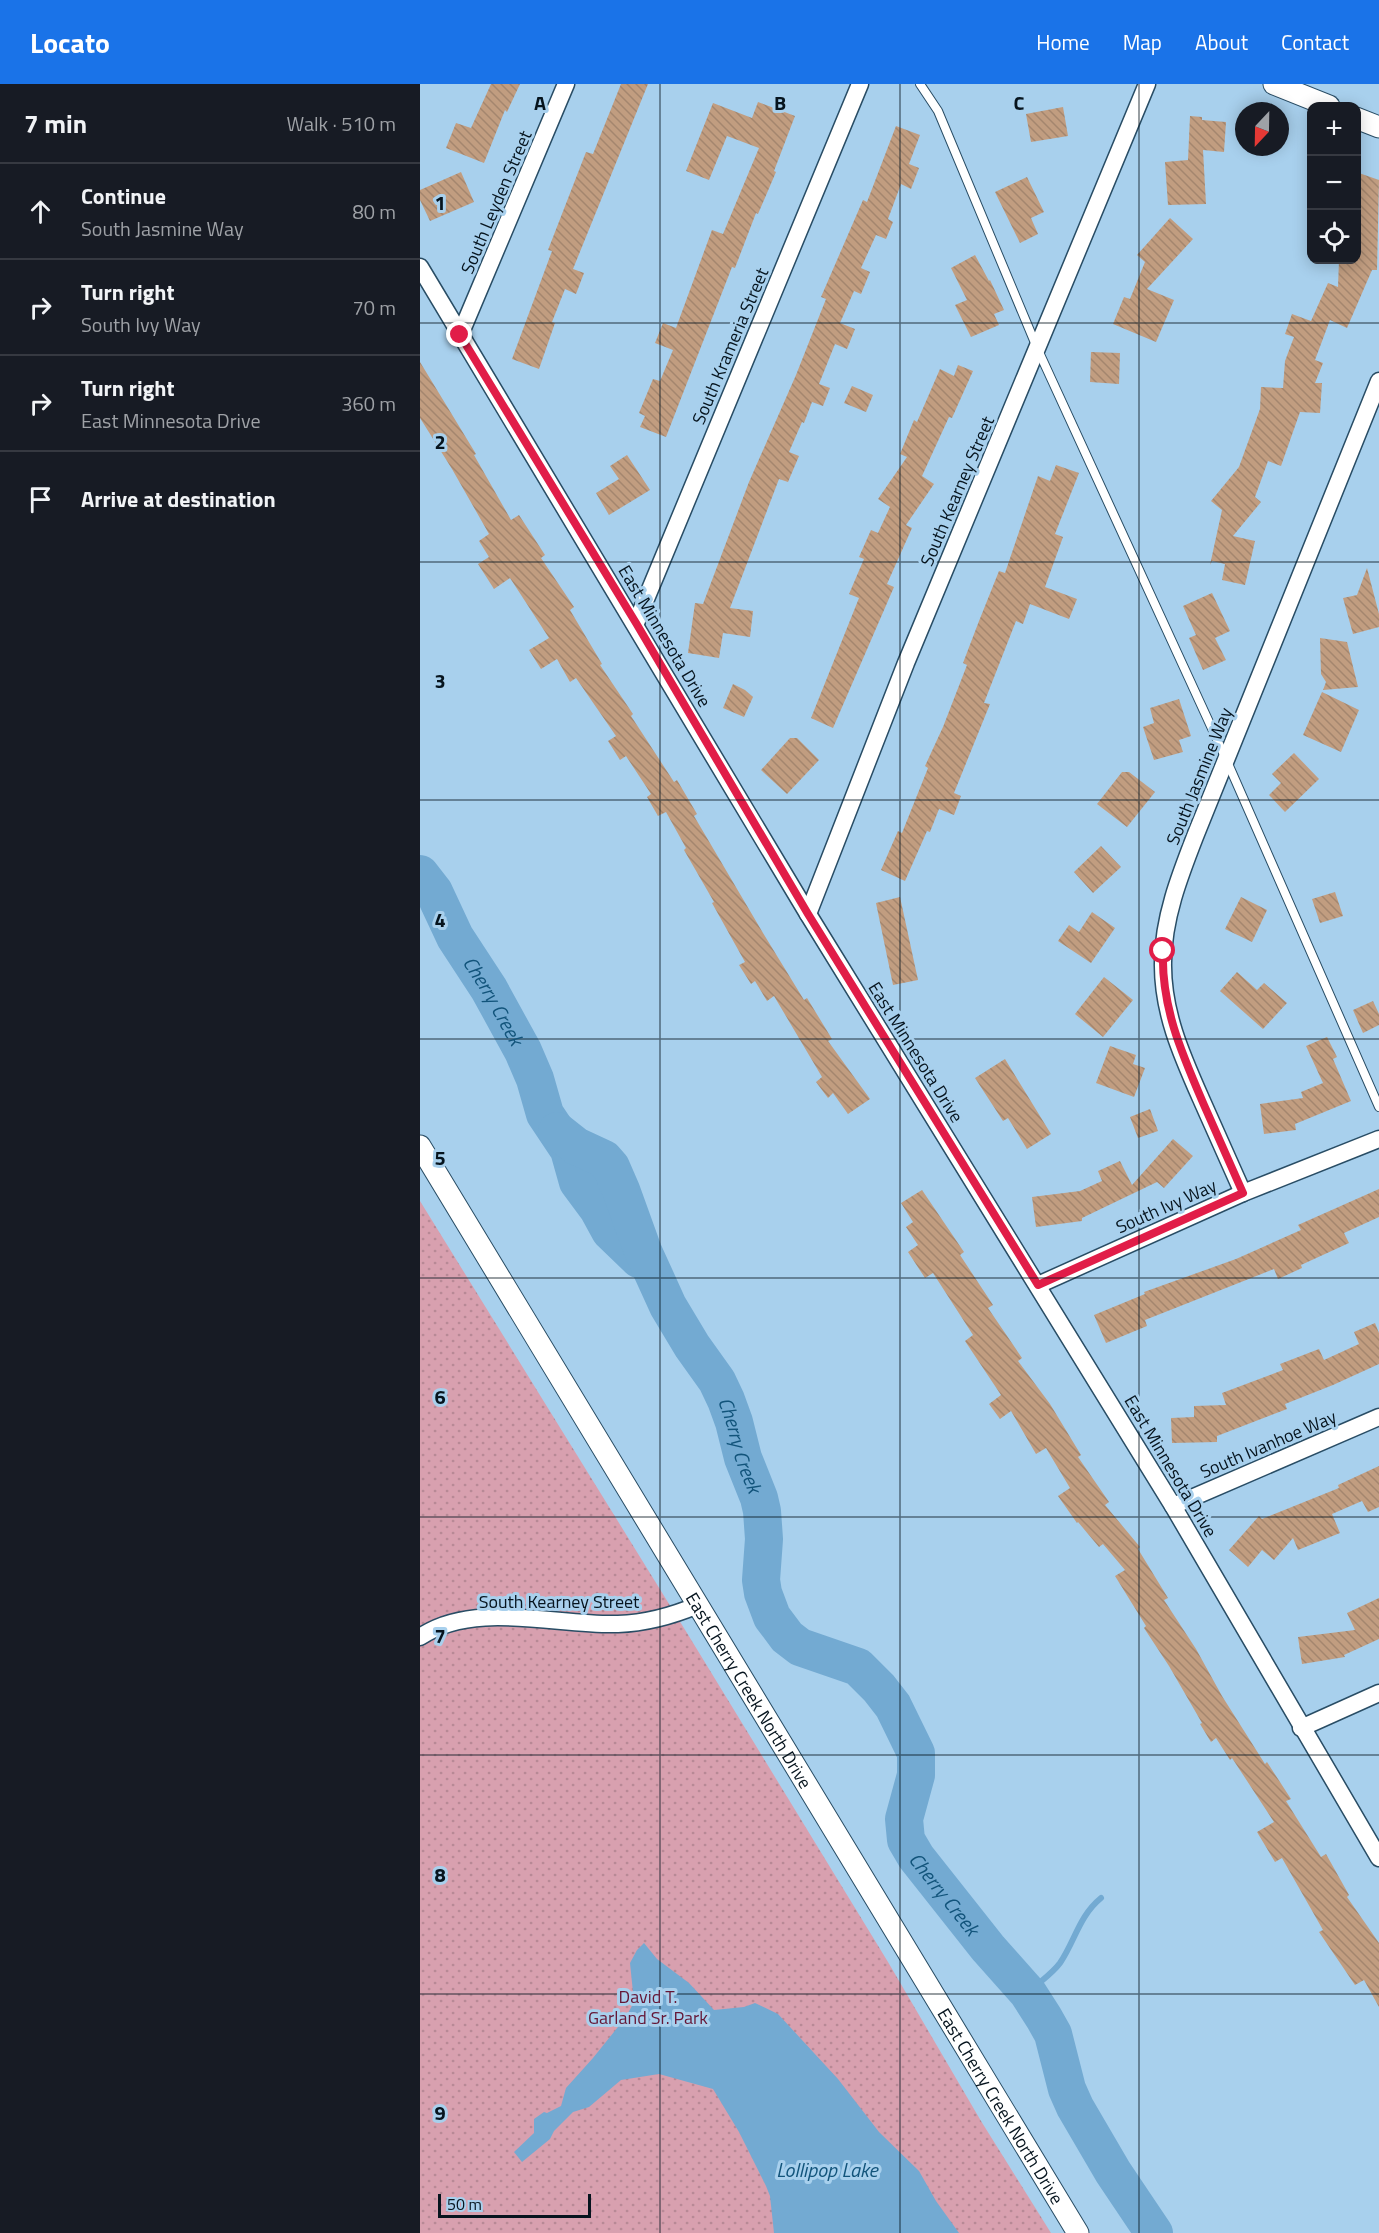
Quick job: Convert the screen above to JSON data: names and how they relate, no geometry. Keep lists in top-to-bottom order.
{
  "streets": {
    "street": [
      "South Leyden Street",
      "South Krameria Street",
      "South Kearney Street",
      "East Minnesota Drive",
      "South Jasmine Way",
      "South Ivy Way",
      "South Ivanhoe Way",
      "East Cherry Creek North Drive"
    ]
  },
  "crossings": [
    ["South Leyden Street", "East Minnesota Drive"],
    ["South Krameria Street", "East Minnesota Drive"],
    ["South Kearney Street", "East Minnesota Drive"],
    ["South Kearney Street", "East Cherry Creek North Drive"],
    ["East Minnesota Drive", "South Ivy Way"],
    ["East Minnesota Drive", "South Ivanhoe Way"],
    ["South Jasmine Way", "South Ivy Way"]
  ],
  "water": ["Cherry Creek", "Lollipop Lake"],
  "parks": ["David T. Garland Sr. Park"],
  "scale_bar": "50 m",
  "north": "bottom",
  "page": {
    "header": "Locato",
    "nav": [
      "Home",
      "Map",
      "About",
      "Contact"
    ],
    "heading": ["7 min", "Walk · 510 m"],
    "map_buttons": ["+", "−"],
    "list": [
      ["Continue", "South Jasmine Way", "80 m"],
      ["Turn right", "South Ivy Way", "70 m"],
      ["Turn right", "East Minnesota Drive", "360 m"],
      "Arrive at destination"
    ],
    "scale": "50 m"
  },
  "grid": {
    "columns": ["A", "B", "C"],
    "rows": [
      "1",
      "2",
      "3",
      "4",
      "5",
      "6",
      "7",
      "8",
      "9"
    ]
  }
}
